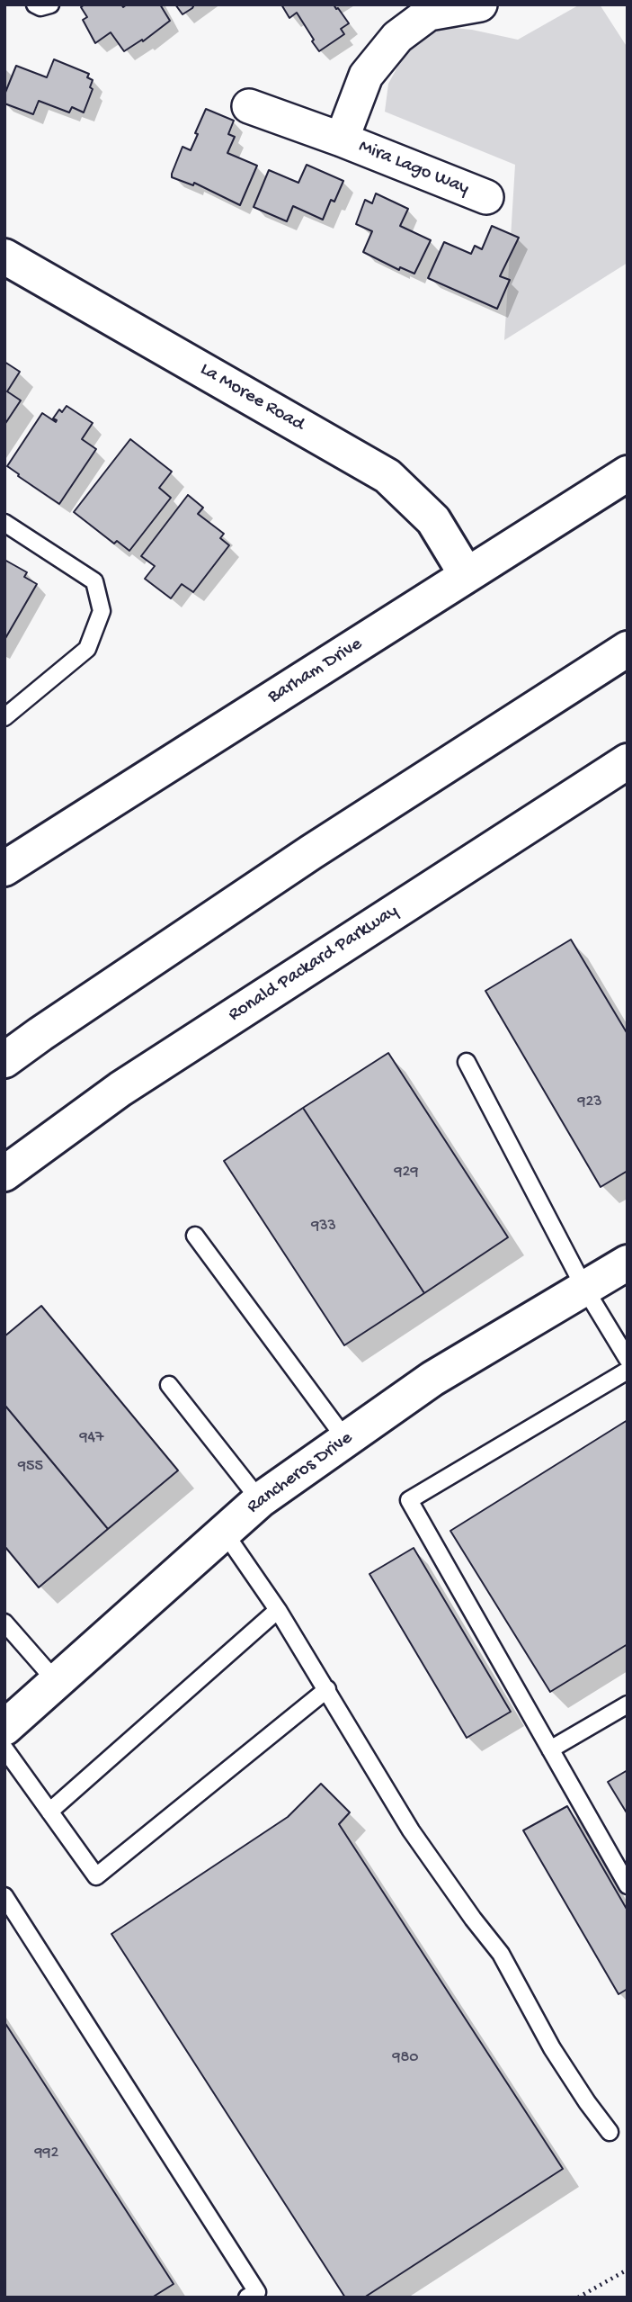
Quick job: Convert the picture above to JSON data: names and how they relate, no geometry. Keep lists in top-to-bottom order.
{
  "streets": {
    "main road": [
      "La Moree Road",
      "Barham Drive",
      "Ronald Packard Parkway",
      "Rancheros Drive"
    ],
    "street": ["Mira Lago Way"]
  },
  "crossings": [
    ["La Moree Road", "Barham Drive"]
  ],
  "house_numbers": [
    "923",
    "929",
    "933",
    "947",
    "955",
    "980",
    "992"
  ]
}
